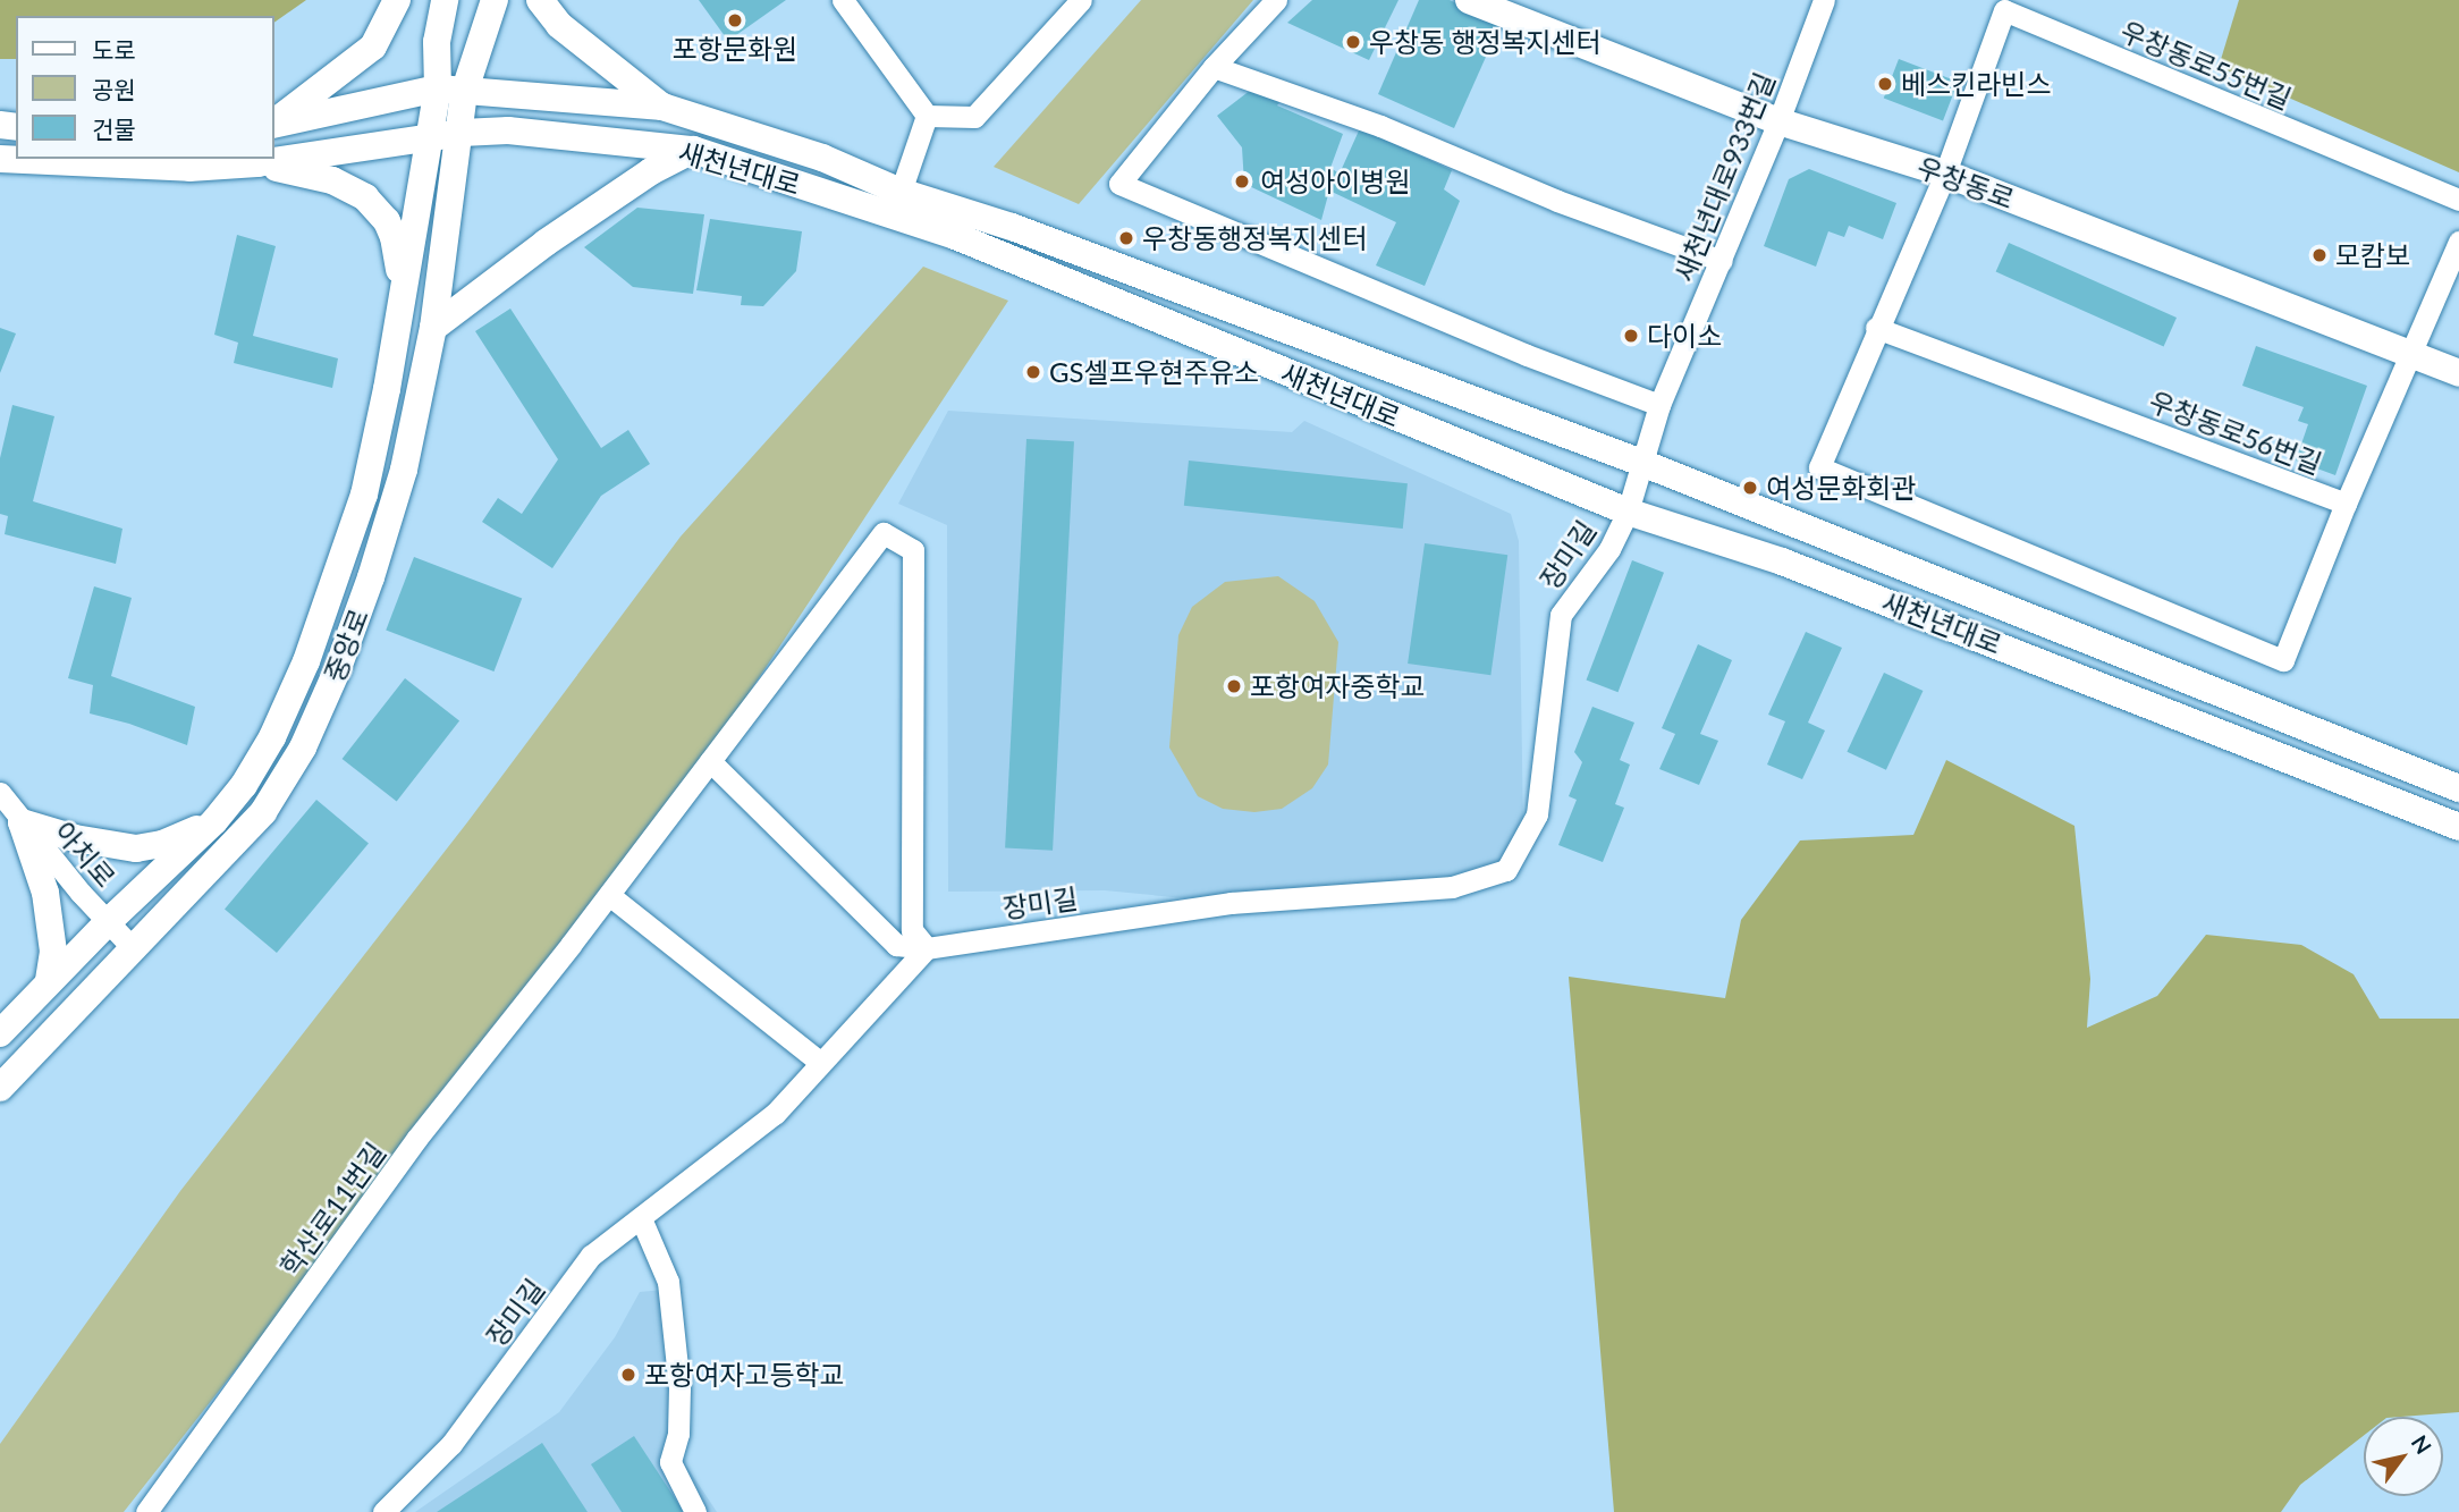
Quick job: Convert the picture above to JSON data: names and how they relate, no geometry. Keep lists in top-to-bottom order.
{
  "streets": {
    "main road": ["새천년대로", "우창동로", "중앙로"],
    "street": [
      "우창동로55번길",
      "새천년대로933번길",
      "우창동로56번길",
      "장미길",
      "아치로",
      "학산로11번길"
    ]
  },
  "crossings": [
    ["우창동로55번길", "우창동로"],
    ["우창동로55번길", "우창동로56번길"],
    ["새천년대로", "새천년대로933번길"],
    ["새천년대로", "장미길"],
    ["새천년대로", "중앙로"],
    ["새천년대로933번길", "우창동로"],
    ["새천년대로933번길", "장미길"],
    ["장미길", "학산로11번길"],
    ["중앙로", "아치로"]
  ],
  "places": [
    "포항문화원",
    "우창동 행정복지센터",
    "베스킨라빈스",
    "여성아이병원",
    "우창동행정복지센터",
    "모캄보",
    "다이소",
    "GS셀프우현주유소",
    "여성문화회관",
    "포항여자중학교",
    "포항여자고등학교"
  ],
  "legend": ["도로", "공원", "건물"],
  "north": "top right"
}
